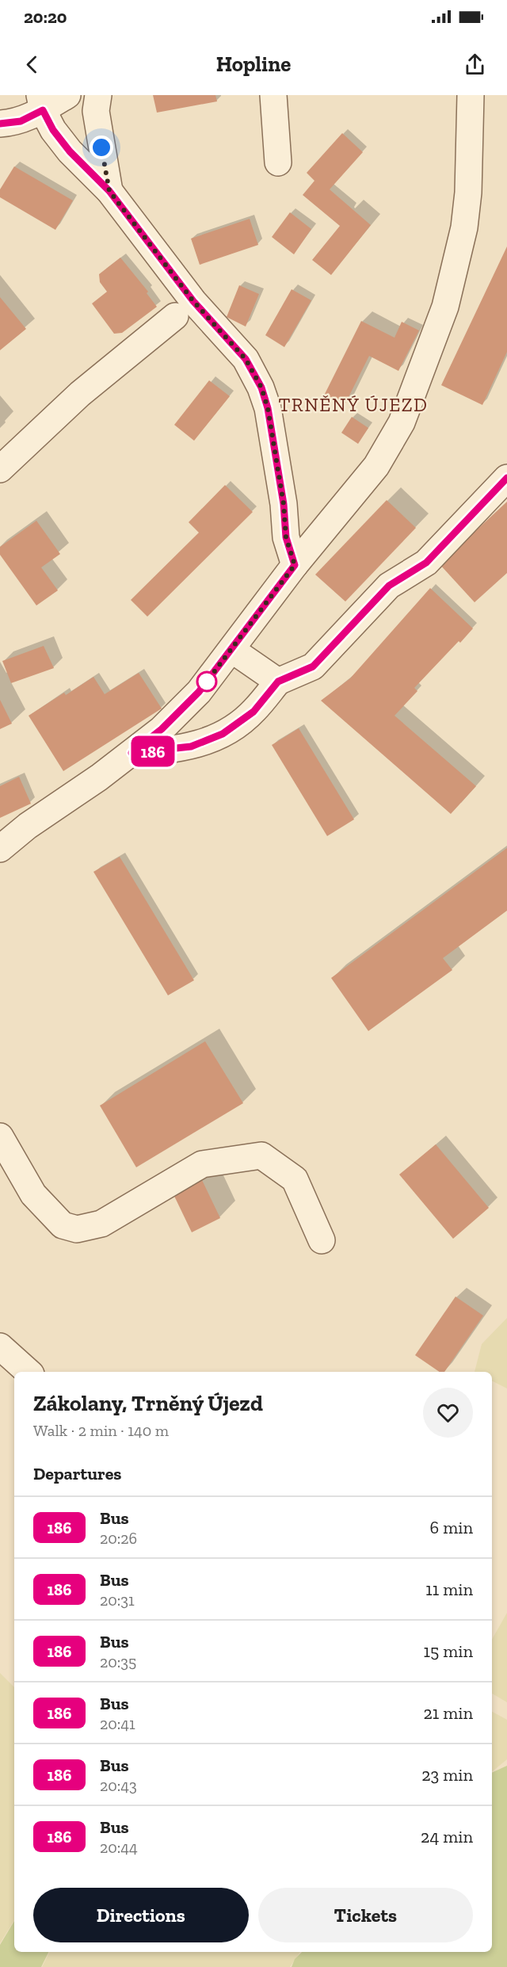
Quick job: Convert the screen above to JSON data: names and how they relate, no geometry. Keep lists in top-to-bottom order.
{
  "districts": ["TRNĚNÝ ÚJEZD"],
  "lines": ["bus line 186"],
  "page": {
    "status": "20:20",
    "header": "Hopline",
    "on_map": "186",
    "heading": [
      ["Zákolany, Trněný Újezd", "Walk · 2 min · 140 m"],
      "Departures"
    ],
    "list": [
      {
        "mark": "186",
        "name": "Bus",
        "note": "20:26",
        "value": "6 min"
      },
      {
        "mark": "186",
        "name": "Bus",
        "note": "20:31",
        "value": "11 min"
      },
      {
        "mark": "186",
        "name": "Bus",
        "note": "20:35",
        "value": "15 min"
      },
      {
        "mark": "186",
        "name": "Bus",
        "note": "20:41",
        "value": "21 min"
      },
      {
        "mark": "186",
        "name": "Bus",
        "note": "20:43",
        "value": "23 min"
      },
      {
        "mark": "186",
        "name": "Bus",
        "note": "20:44",
        "value": "24 min"
      }
    ],
    "buttons": ["Directions", "Tickets"]
  }
}
